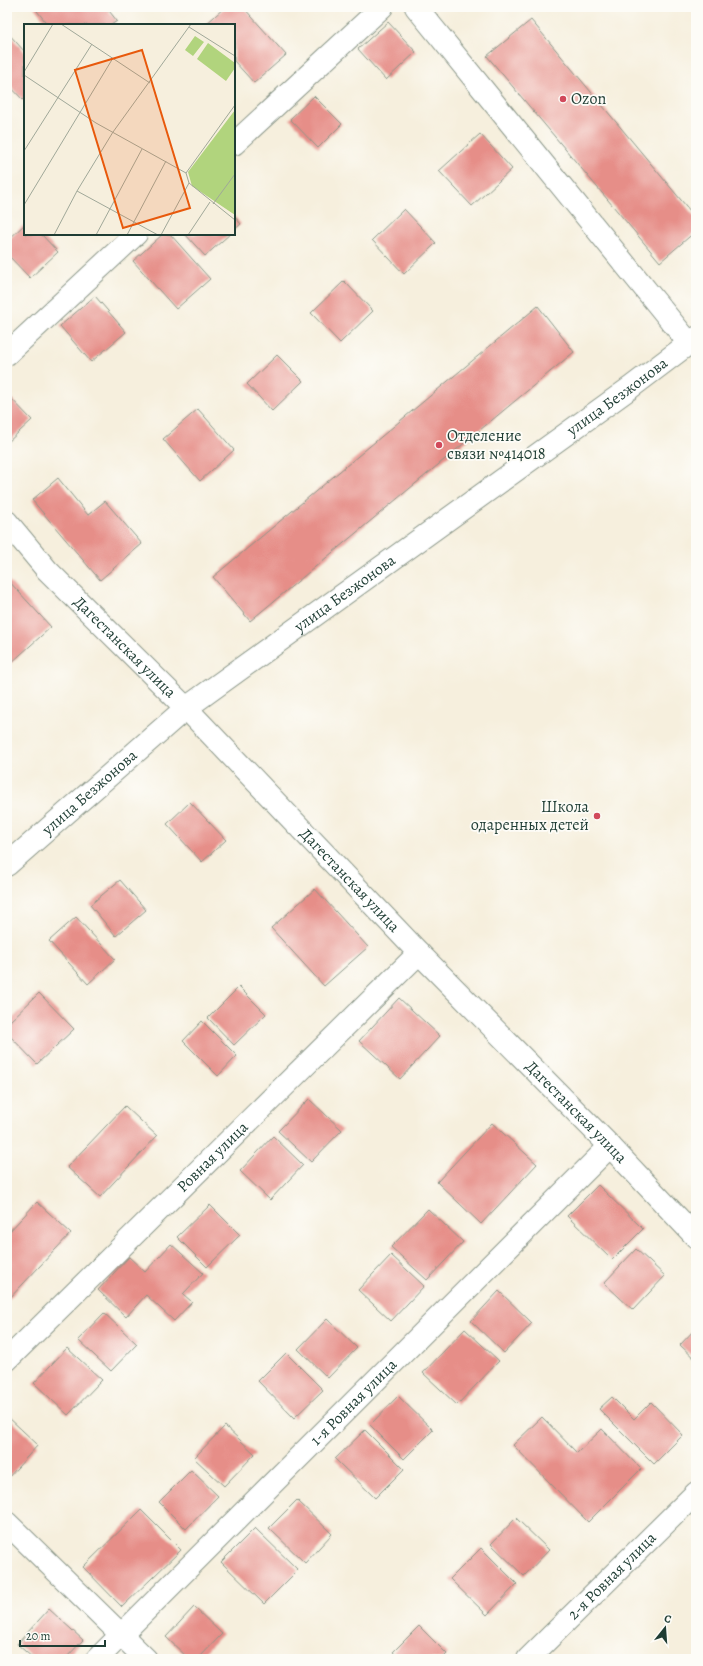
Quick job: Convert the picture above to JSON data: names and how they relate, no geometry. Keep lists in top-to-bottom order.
{
  "streets": {
    "street": [
      "улица Безжонова",
      "Дагестанская улица",
      "Ровная улица",
      "1-я Ровная улица",
      "2-я Ровная улица"
    ]
  },
  "crossings": [
    ["улица Безжонова", "Дагестанская улица"],
    ["Дагестанская улица", "Ровная улица"],
    ["Дагестанская улица", "1-я Ровная улица"]
  ],
  "places": ["Ozon", "Отделение связи №414018", "Школа одаренных детей"],
  "scale_bar": "20 m",
  "north": "top"
}
